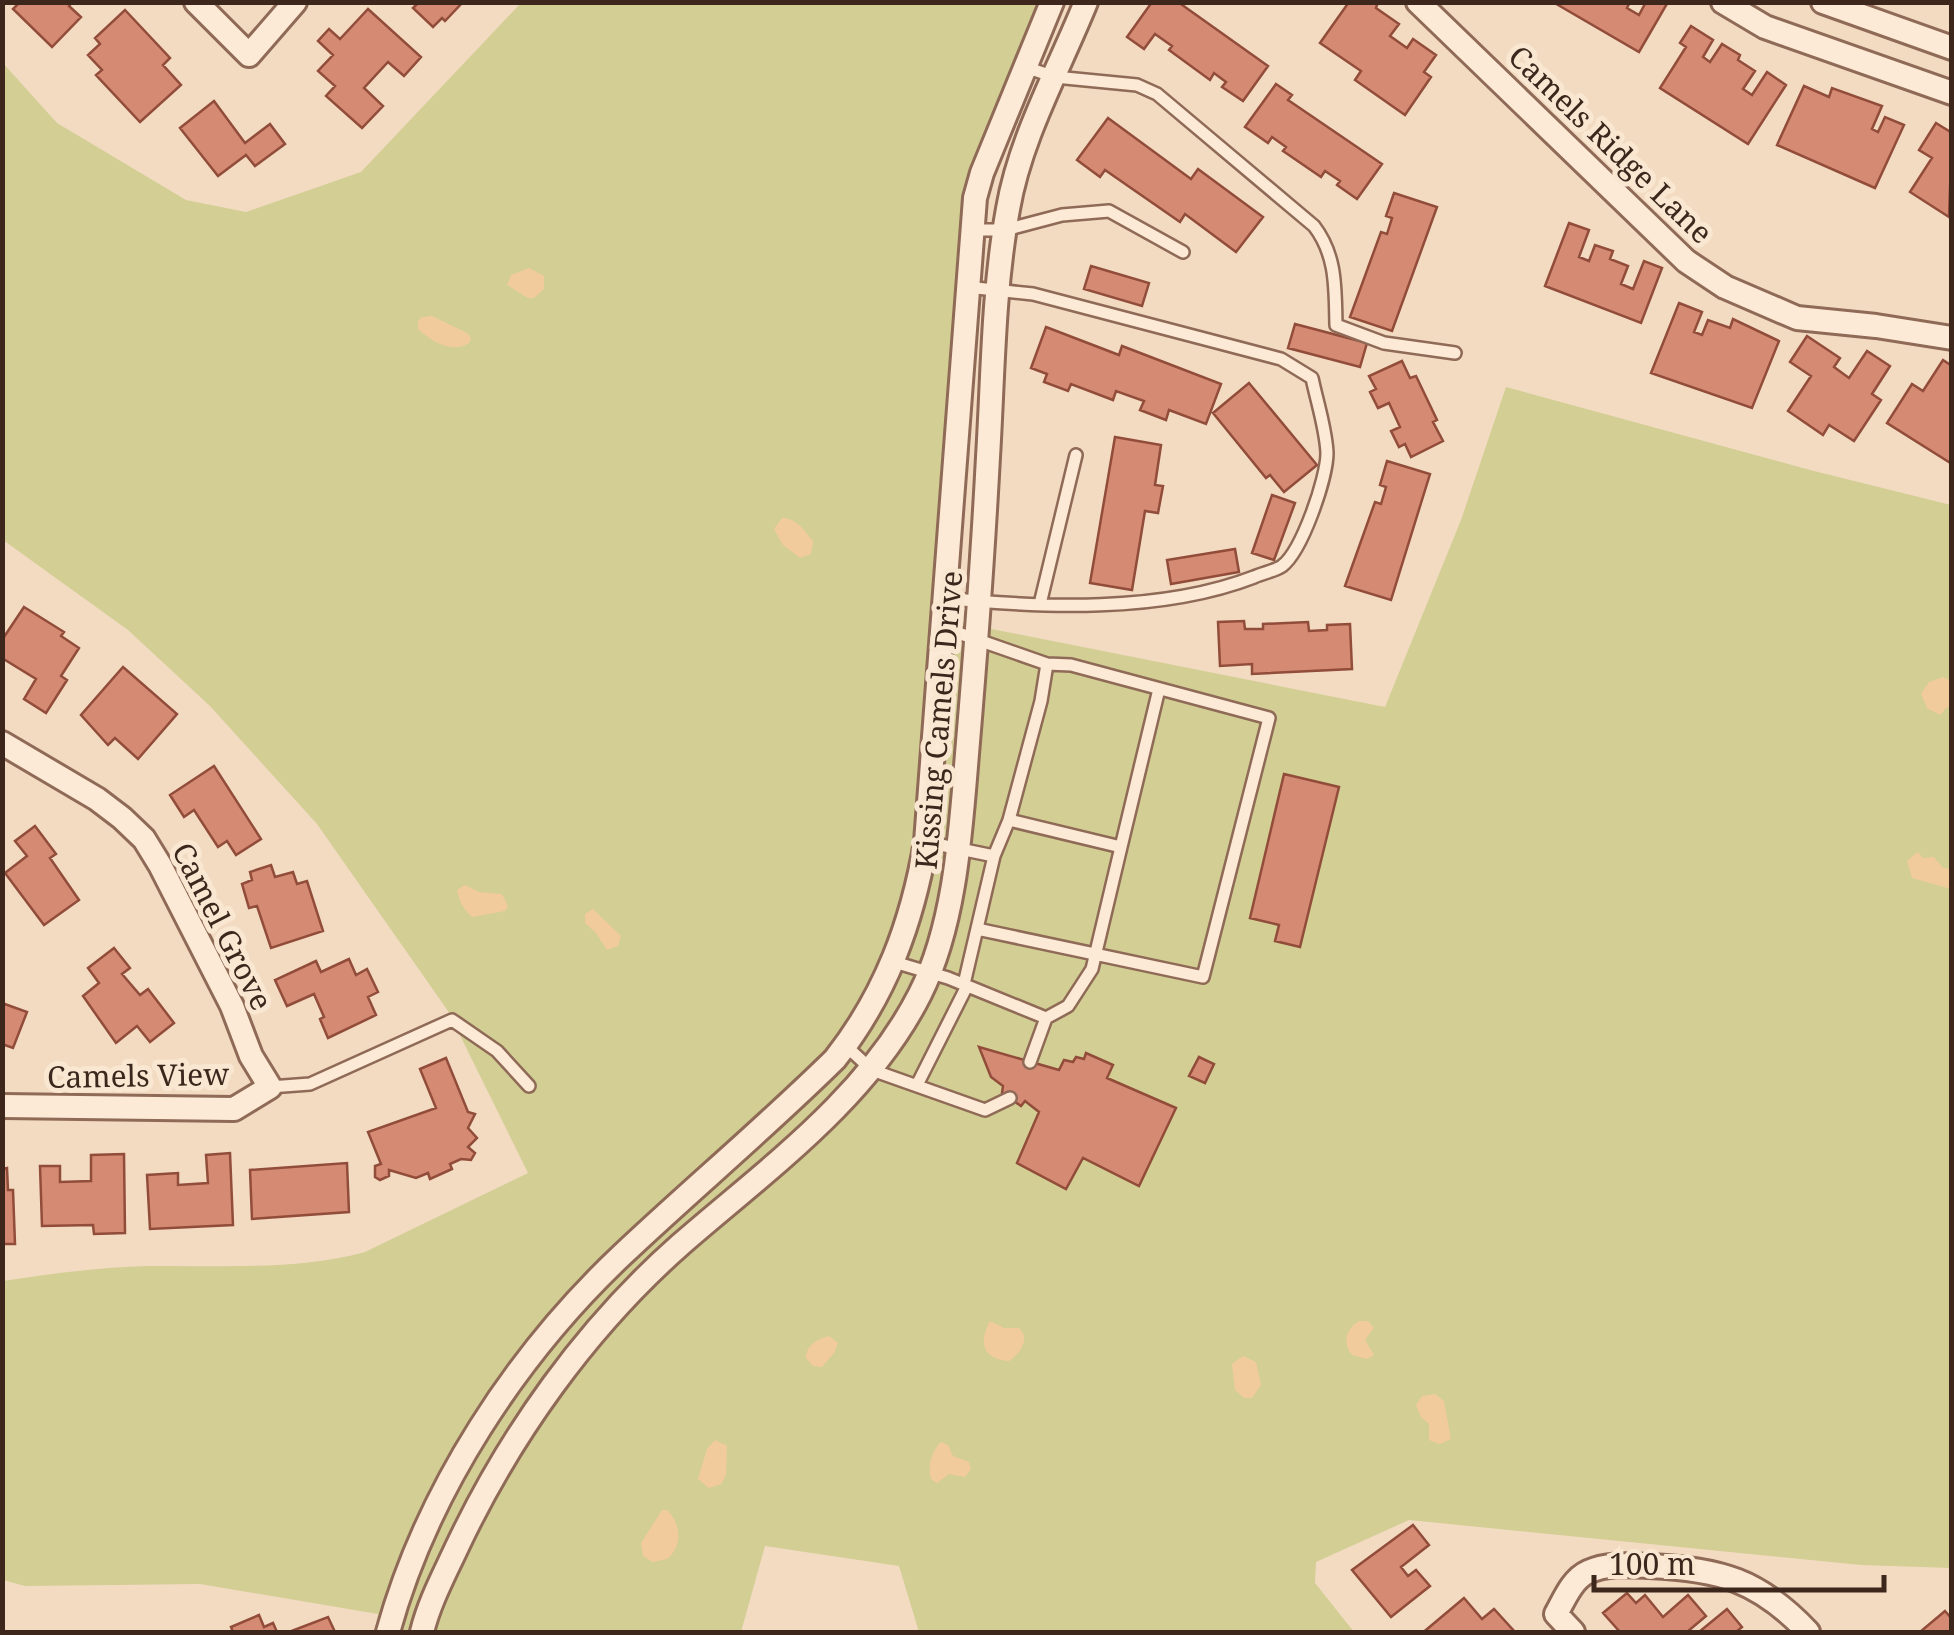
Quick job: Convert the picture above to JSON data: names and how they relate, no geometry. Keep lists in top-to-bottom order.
{
  "streets": {
    "street": [
      "Camels Ridge Lane",
      "Kissing Camels Drive",
      "Camel Grove",
      "Camels View"
    ]
  },
  "crossings": [
    ["Camel Grove", "Camels View"]
  ],
  "scale_bar": "100 m"
}
